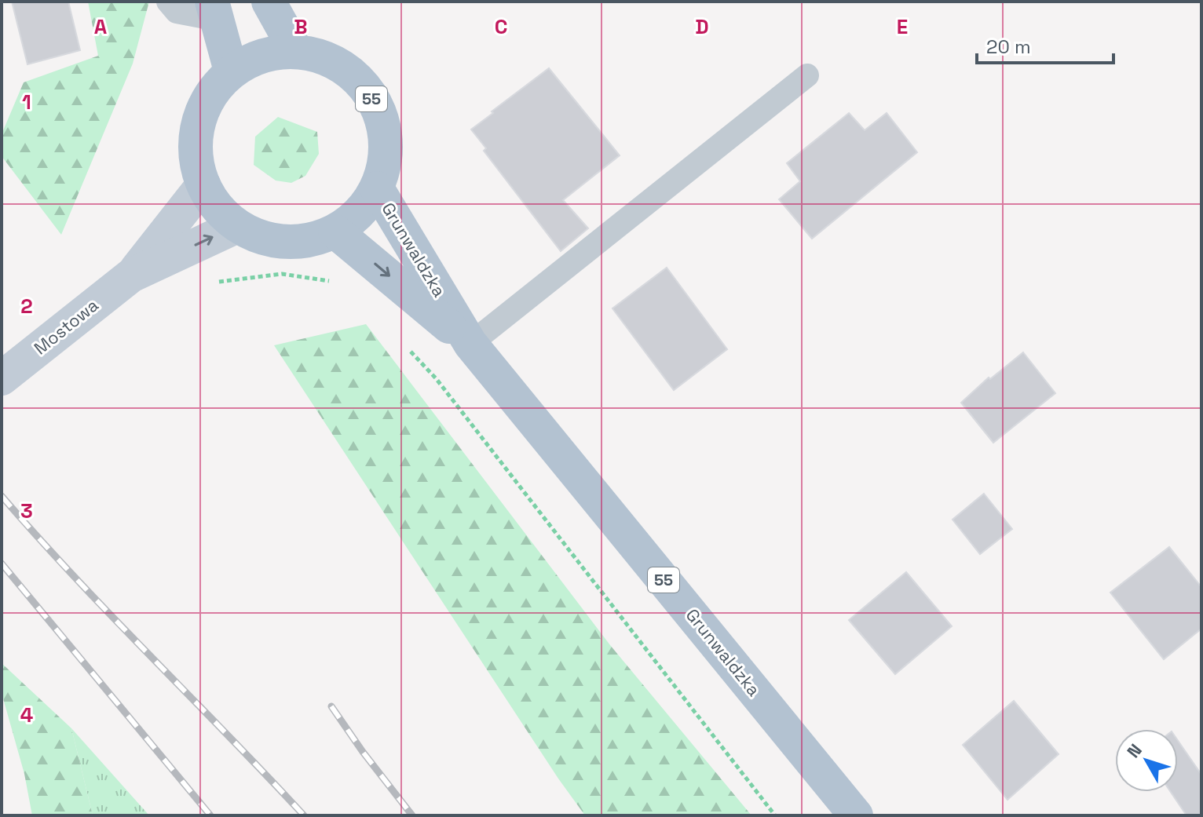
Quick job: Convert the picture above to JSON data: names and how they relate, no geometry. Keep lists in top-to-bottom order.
{
  "streets": {
    "main road": ["55", "Grunwaldzka"],
    "street": ["Mostowa"]
  },
  "crossings": [
    ["55", "Grunwaldzka"],
    ["55", "Mostowa"],
    ["Grunwaldzka", "Mostowa"]
  ],
  "scale_bar": "20 m",
  "north": "top left",
  "grid": {
    "columns": [
      "A",
      "B",
      "C",
      "D",
      "E"
    ],
    "rows": [
      "1",
      "2",
      "3",
      "4"
    ]
  }
}
